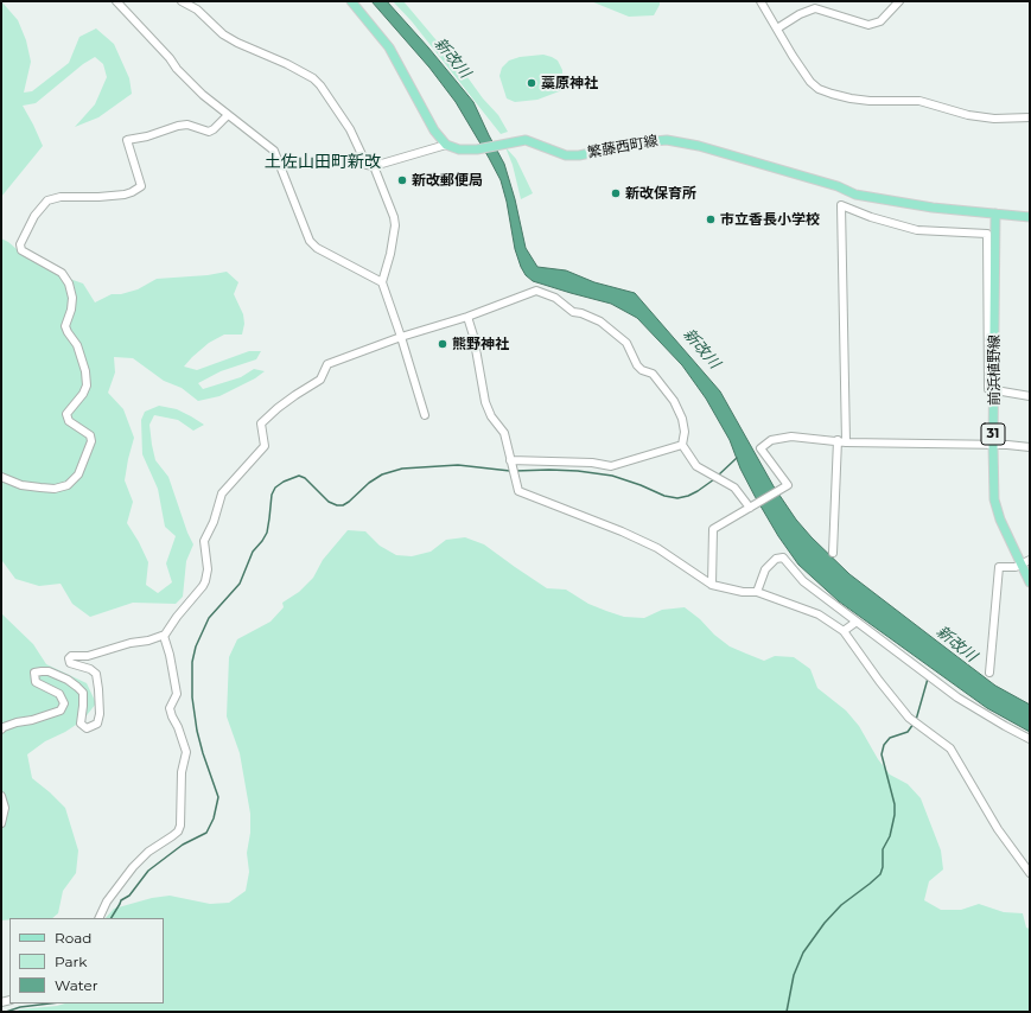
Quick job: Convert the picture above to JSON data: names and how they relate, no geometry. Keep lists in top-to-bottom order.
{
  "streets": {
    "main road": ["繁藤西町線", "前浜植野線", "31"]
  },
  "crossings": [
    ["繁藤西町線", "前浜植野線"]
  ],
  "districts": ["土佐山田町新改"],
  "water": ["新改川"],
  "places": [
    "藁原神社",
    "新改郵便局",
    "新改保育所",
    "市立香長小学校",
    "熊野神社"
  ],
  "legend": ["Road", "Park", "Water"]
}
